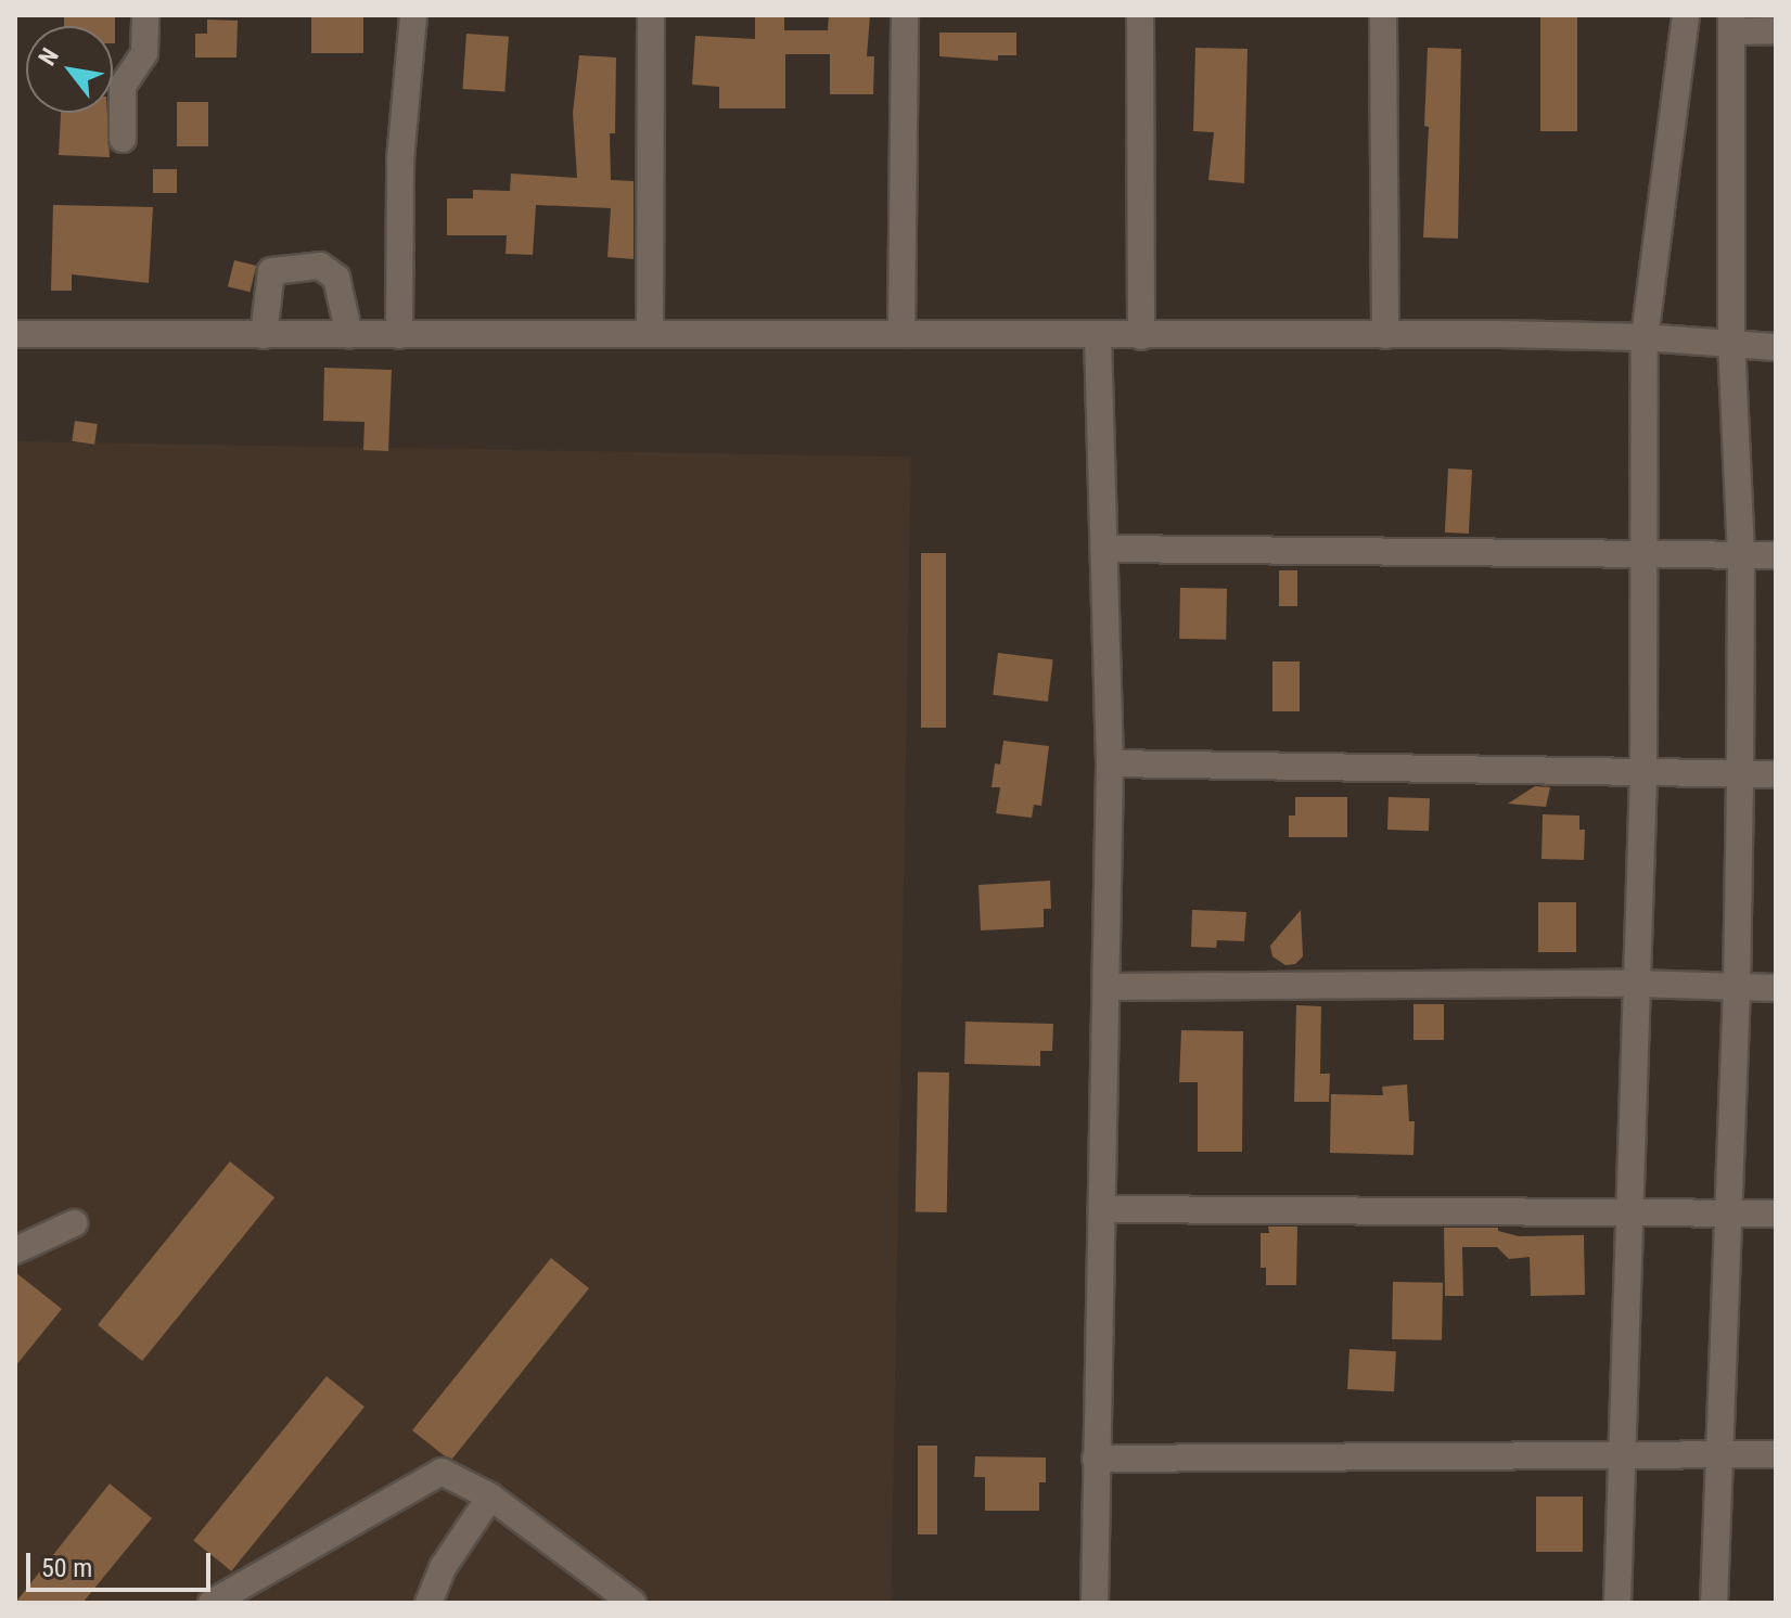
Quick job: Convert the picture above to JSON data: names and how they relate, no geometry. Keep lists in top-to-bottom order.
{
  "scale_bar": "50 m",
  "north": "top left"
}
